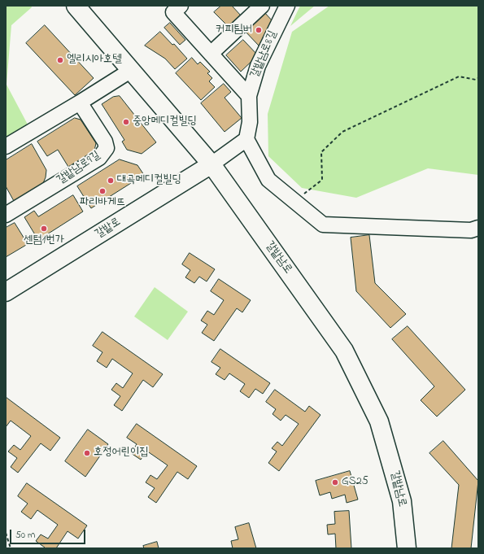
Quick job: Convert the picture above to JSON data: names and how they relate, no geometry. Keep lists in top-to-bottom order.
{
  "streets": {
    "main road": ["갈밭로", "갈밭남로"],
    "street": ["갈밭남로8길", "갈밭남로9길"]
  },
  "crossings": [
    ["갈밭로", "갈밭남로"]
  ],
  "places": [
    "커피팀버",
    "엘리시아호텔",
    "중앙메디컬빌딩",
    "대곡메디컬빌딩",
    "파리바게뜨",
    "센텀1번가",
    "호정어린이집",
    "GS25"
  ],
  "scale_bar": "50 m"
}
